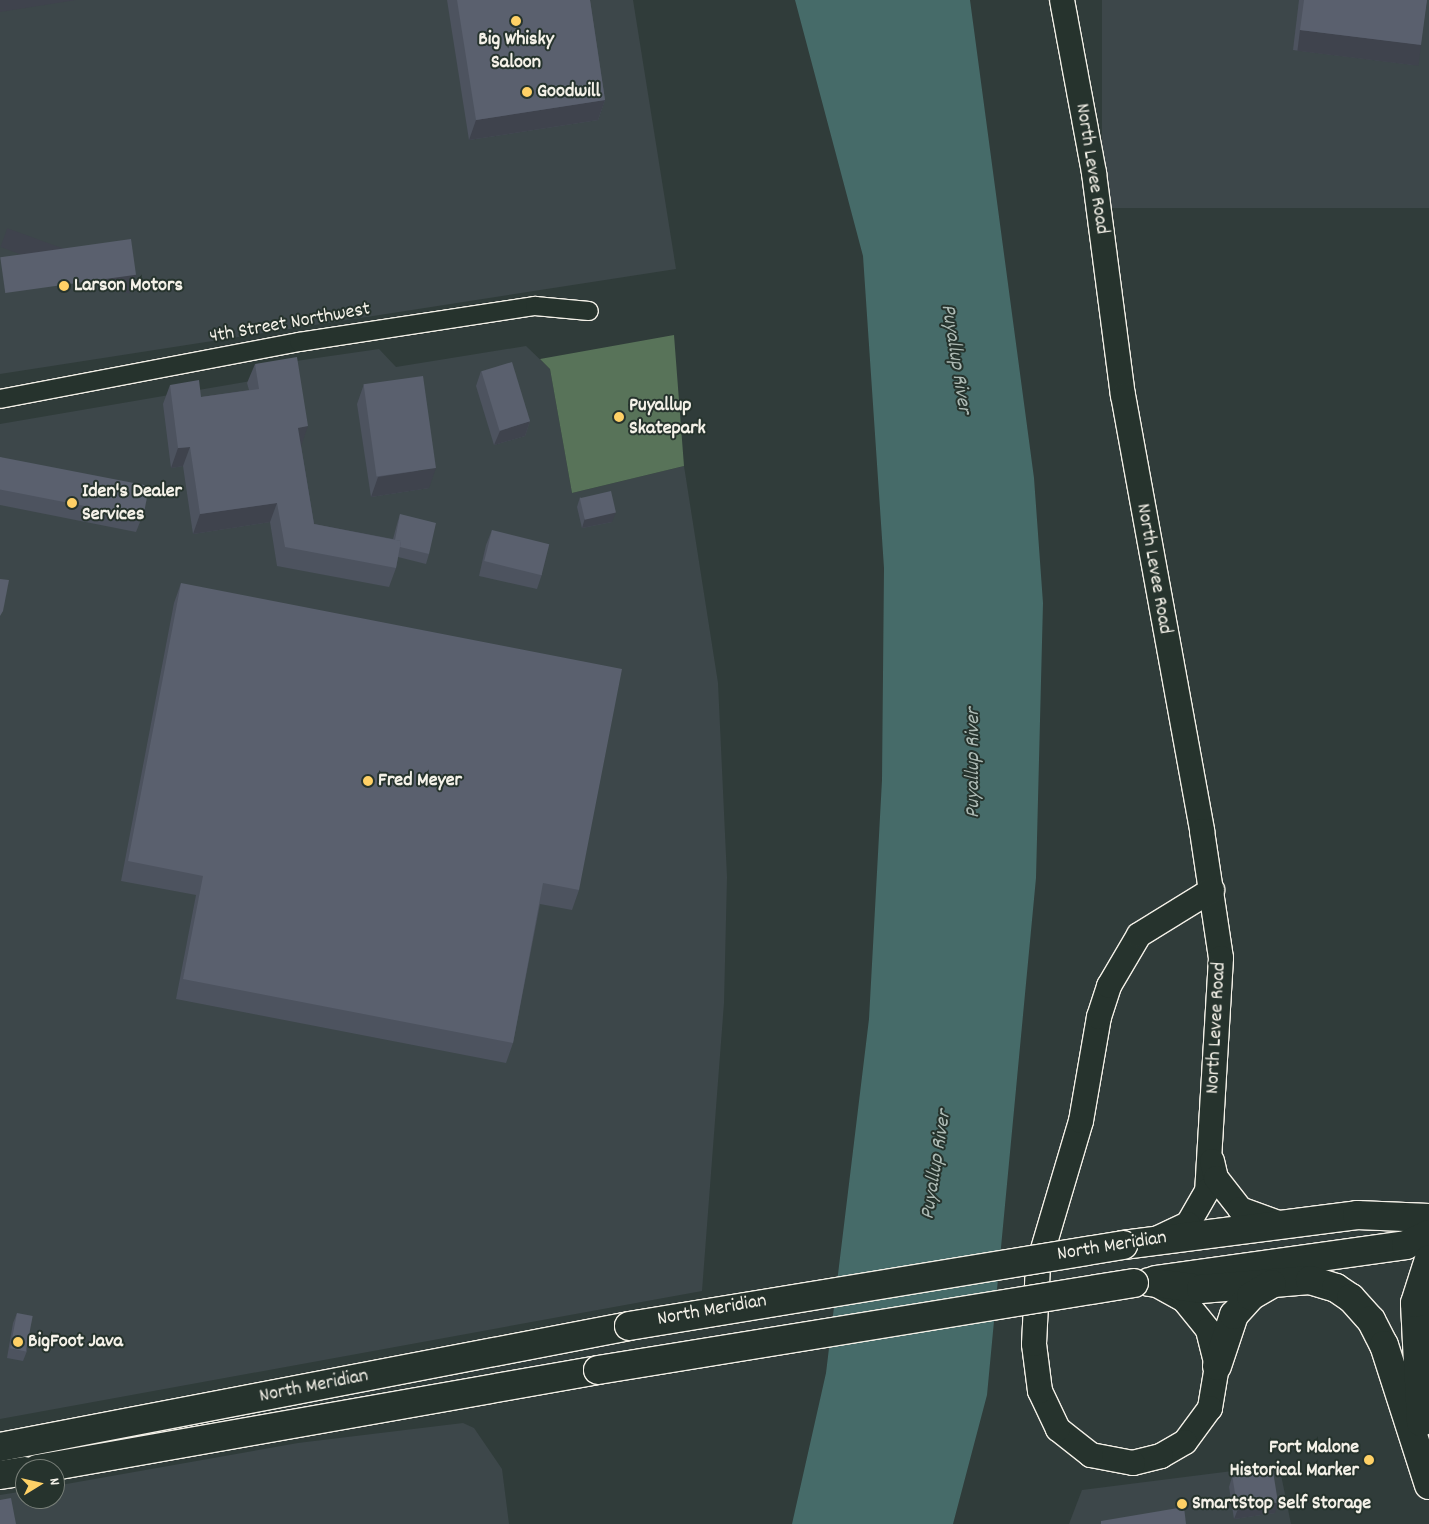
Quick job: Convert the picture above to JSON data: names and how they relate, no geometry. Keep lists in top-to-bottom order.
{
  "streets": {
    "main road": ["North Meridian"],
    "street": ["North Levee Road", "4th Street Northwest"]
  },
  "water": ["Puyallup River"],
  "places": [
    "Big Whisky Saloon",
    "Goodwill",
    "Larson Motors",
    "Puyallup Skatepark",
    "Iden's Dealer Services",
    "Fred Meyer",
    "BigFoot Java",
    "Fort Malone Historical Marker",
    "SmartStop Self Storage"
  ],
  "north": "right"
}
